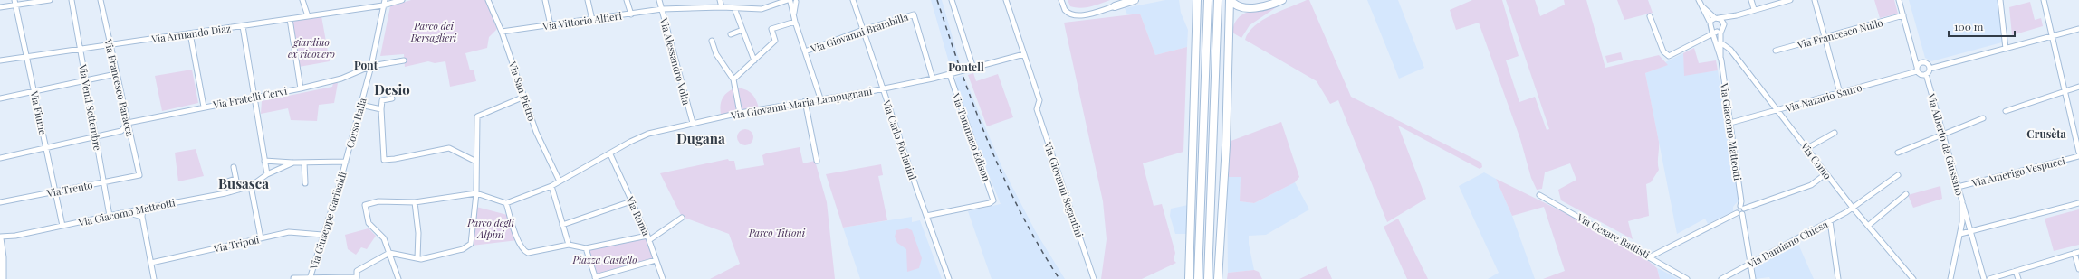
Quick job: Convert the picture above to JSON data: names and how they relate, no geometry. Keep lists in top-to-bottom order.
{
  "streets": {
    "street": [
      "Via Vittorio Alfieri",
      "Via Giovanni Brambilla",
      "Via Armando Diaz",
      "Via Francesco Nullo",
      "Via Alessandro Volta",
      "Via Francesco Baracca",
      "Via San Pietro",
      "Via Fratelli Cervi",
      "Via Nazario Sauro",
      "Via Giovanni Maria Lampugnani",
      "Via Venti Settembre",
      "Via Fiume",
      "Corso Italia",
      "Via Giacomo Matteotti",
      "Via Tommaso Edison",
      "Via Carlo Forlanini",
      "Via Alberto da Giussano",
      "Via Como",
      "Via Amerigo Vespucci",
      "Via Trento",
      "Via Giovanni Segantini",
      "Via Roma",
      "Via Giuseppe Garibaldi",
      "Via Cesare Battisti",
      "Via Tripoli",
      "Via Damiano Chiesa"
    ]
  },
  "crossings": [
    ["Via Vittorio Alfieri", "Via Alessandro Volta"],
    ["Via Vittorio Alfieri", "Via San Pietro"],
    ["Via Giovanni Brambilla", "Via Giovanni Maria Lampugnani"],
    ["Via Giovanni Brambilla", "Via Carlo Forlanini"],
    ["Via Armando Diaz", "Via Francesco Baracca"],
    ["Via Armando Diaz", "Via Venti Settembre"],
    ["Via Armando Diaz", "Via Fiume"],
    ["Via Armando Diaz", "Corso Italia"],
    ["Via Alessandro Volta", "Via Giovanni Maria Lampugnani"],
    ["Via Francesco Baracca", "Via Fratelli Cervi"],
    ["Via Francesco Baracca", "Via Trento"],
    ["Via San Pietro", "Via Giovanni Maria Lampugnani"],
    ["Via Fratelli Cervi", "Corso Italia"],
    ["Via Nazario Sauro", "Via Giacomo Matteotti"],
    ["Via Nazario Sauro", "Via Alberto da Giussano"],
    ["Via Nazario Sauro", "Via Como"],
    ["Via Giovanni Maria Lampugnani", "Via Tommaso Edison"],
    ["Via Giovanni Maria Lampugnani", "Via Carlo Forlanini"],
    ["Via Giovanni Maria Lampugnani", "Via Giovanni Segantini"],
    ["Via Giovanni Maria Lampugnani", "Via Roma"],
    ["Via Venti Settembre", "Via Giacomo Matteotti"],
    ["Via Venti Settembre", "Via Trento"],
    ["Via Fiume", "Via Giacomo Matteotti"],
    ["Via Fiume", "Via Trento"],
    ["Corso Italia", "Via Giacomo Matteotti"],
    ["Corso Italia", "Via Giuseppe Garibaldi"],
    ["Via Giacomo Matteotti", "Via Como"],
    ["Via Giacomo Matteotti", "Via Giuseppe Garibaldi"],
    ["Via Giacomo Matteotti", "Via Damiano Chiesa"],
    ["Via Tommaso Edison", "Via Carlo Forlanini"],
    ["Via Alberto da Giussano", "Via Amerigo Vespucci"],
    ["Via Como", "Via Damiano Chiesa"],
    ["Via Giuseppe Garibaldi", "Via Tripoli"]
  ],
  "districts": [
    "Pont",
    "Pontell",
    "Desio",
    "Crusèta",
    "Dugana",
    "Busasca"
  ],
  "parks": [
    "Parco dei Bersaglieri",
    "giardino ex ricovero",
    "Parco degli Alpini",
    "Parco Tittoni",
    "Piazza Castello"
  ],
  "scale_bar": "100 m"
}
